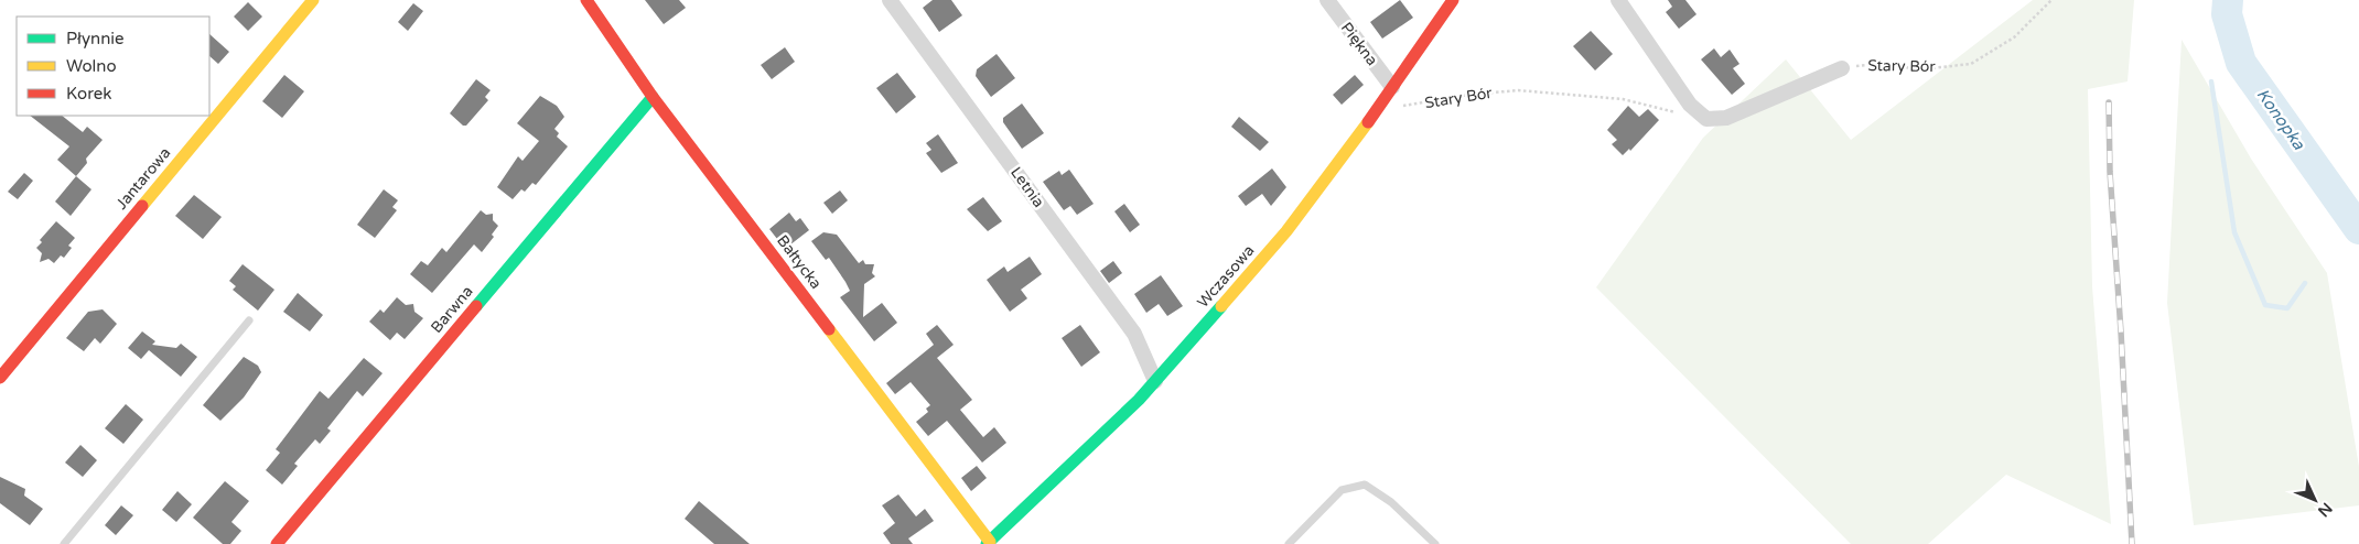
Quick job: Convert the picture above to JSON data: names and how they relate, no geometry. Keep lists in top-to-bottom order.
{
  "streets": {
    "street": [
      "Piękna",
      "Jantarowa",
      "Letnia",
      "Bałtycka",
      "Wczasowa",
      "Barwna"
    ],
    "path": ["Stary Bór"]
  },
  "crossings": [
    ["Piękna", "Wczasowa"],
    ["Stary Bór", "Wczasowa"],
    ["Letnia", "Wczasowa"],
    ["Bałtycka", "Wczasowa"],
    ["Bałtycka", "Barwna"]
  ],
  "water": ["Konopka"],
  "legend": ["Płynnie", "Wolno", "Korek"],
  "north": "bottom right"
}
